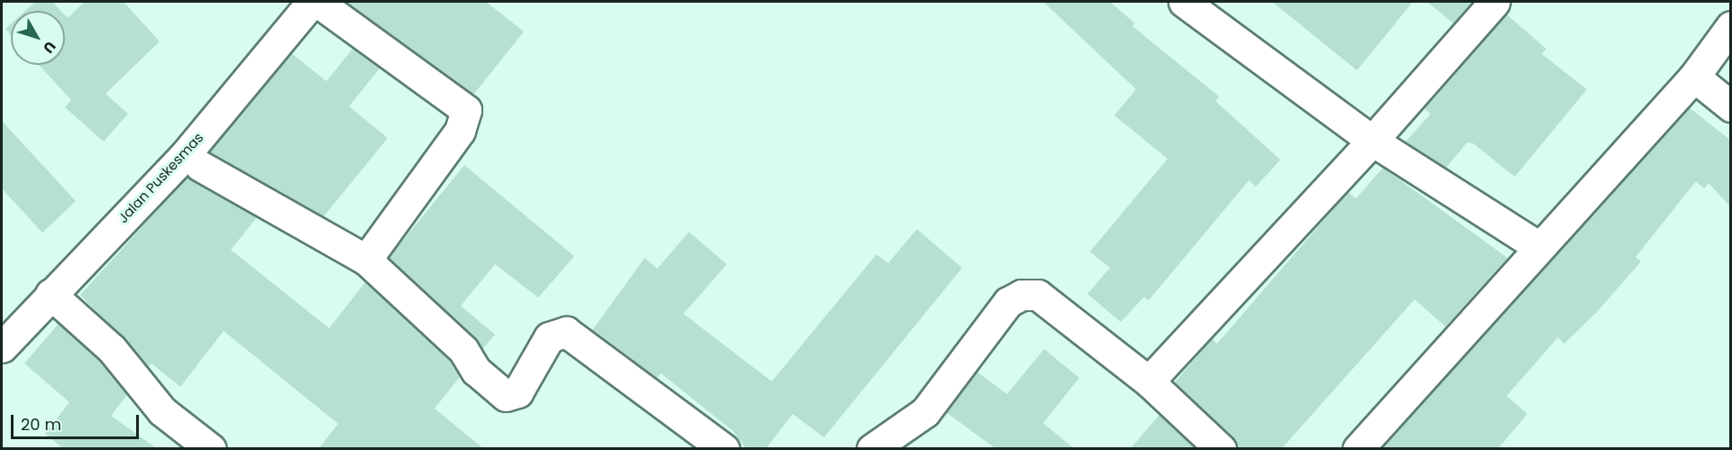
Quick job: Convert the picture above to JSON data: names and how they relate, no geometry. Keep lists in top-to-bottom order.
{
  "streets": {
    "street": ["Jalan Puskesmas"]
  },
  "scale_bar": "20 m",
  "north": "bottom right"
}
